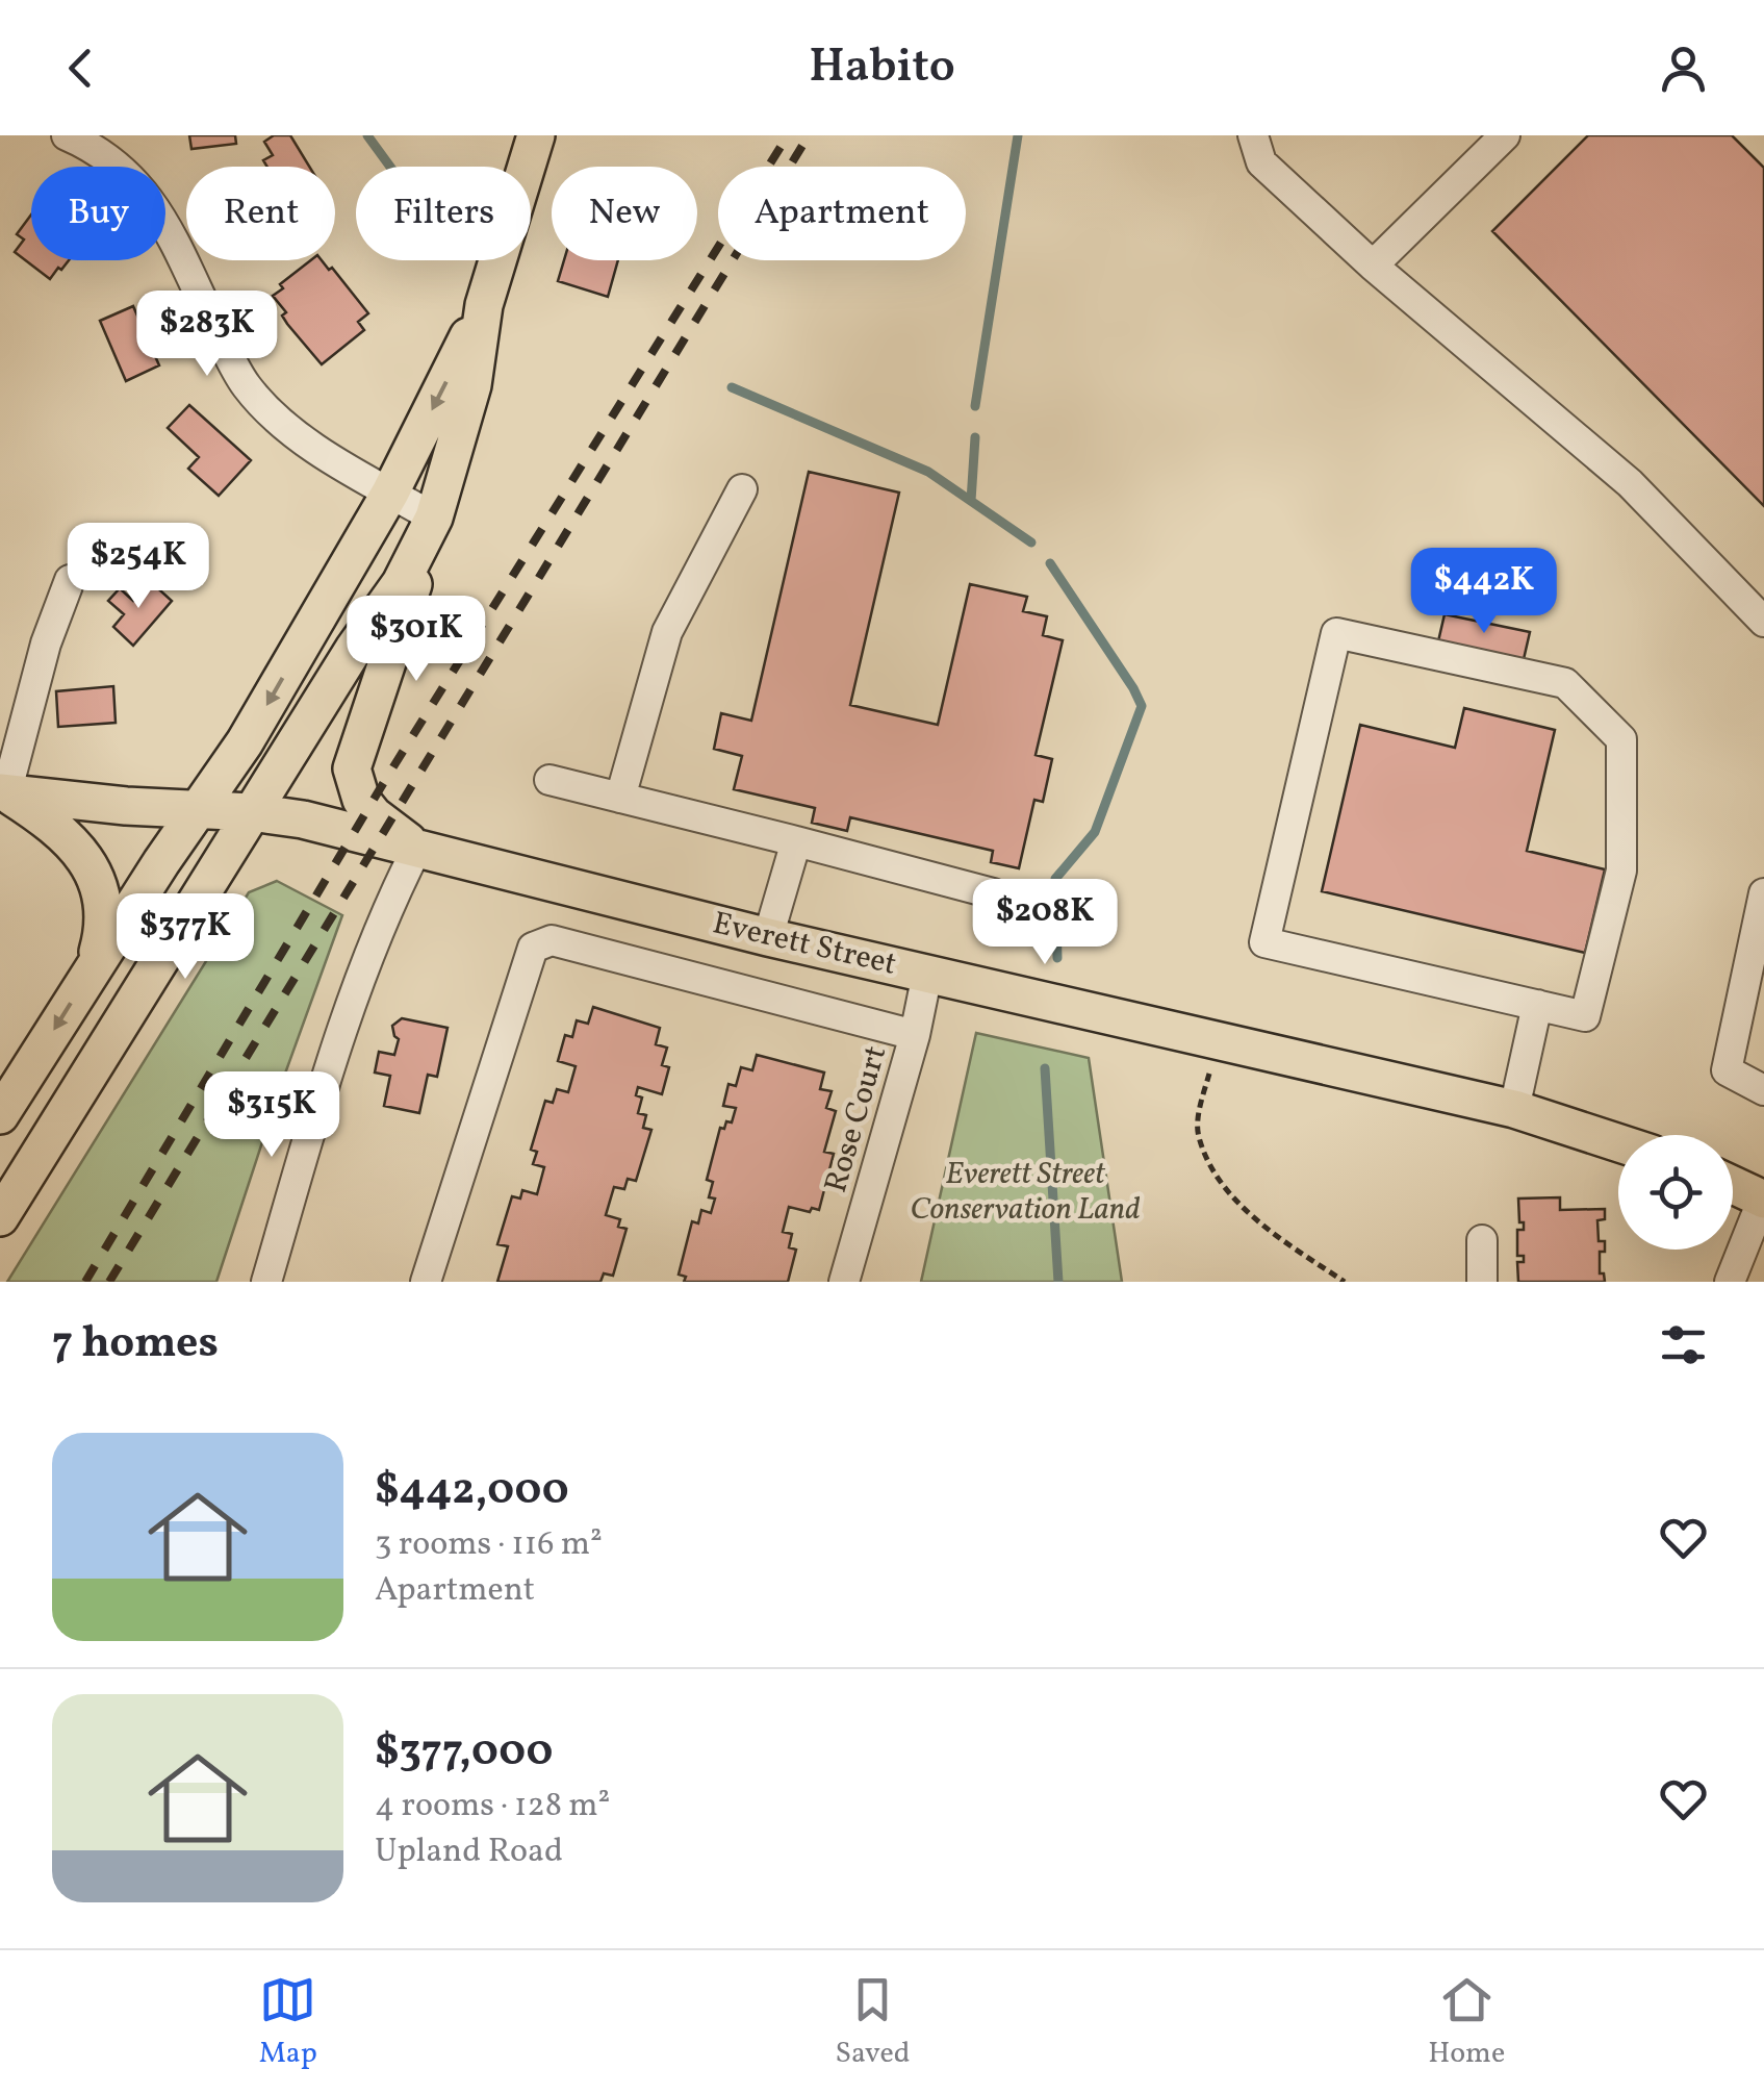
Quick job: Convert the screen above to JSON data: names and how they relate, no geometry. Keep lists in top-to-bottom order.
{
  "streets": {
    "main road": ["Everett Street"],
    "street": ["Rose Court"]
  },
  "crossings": [
    ["Everett Street", "Rose Court"]
  ],
  "parks": ["Everett Street Conservation Land"],
  "page": {
    "header": "Habito",
    "chip": [
      "Buy",
      "Rent",
      "Filters",
      "New",
      "Apartment"
    ],
    "price": [
      "$283K",
      "$254K",
      "$442K",
      "$301K",
      "$208K",
      "$377K",
      "$315K"
    ],
    "heading": "7 homes",
    "list": [
      {
        "name": "$442,000",
        "note": "3 rooms · 116 m² · Apartment"
      },
      {
        "name": "$377,000",
        "note": "4 rooms · 128 m² · Upland Road"
      }
    ],
    "tabs": ["Map", "Saved", "Home"]
  }
}
